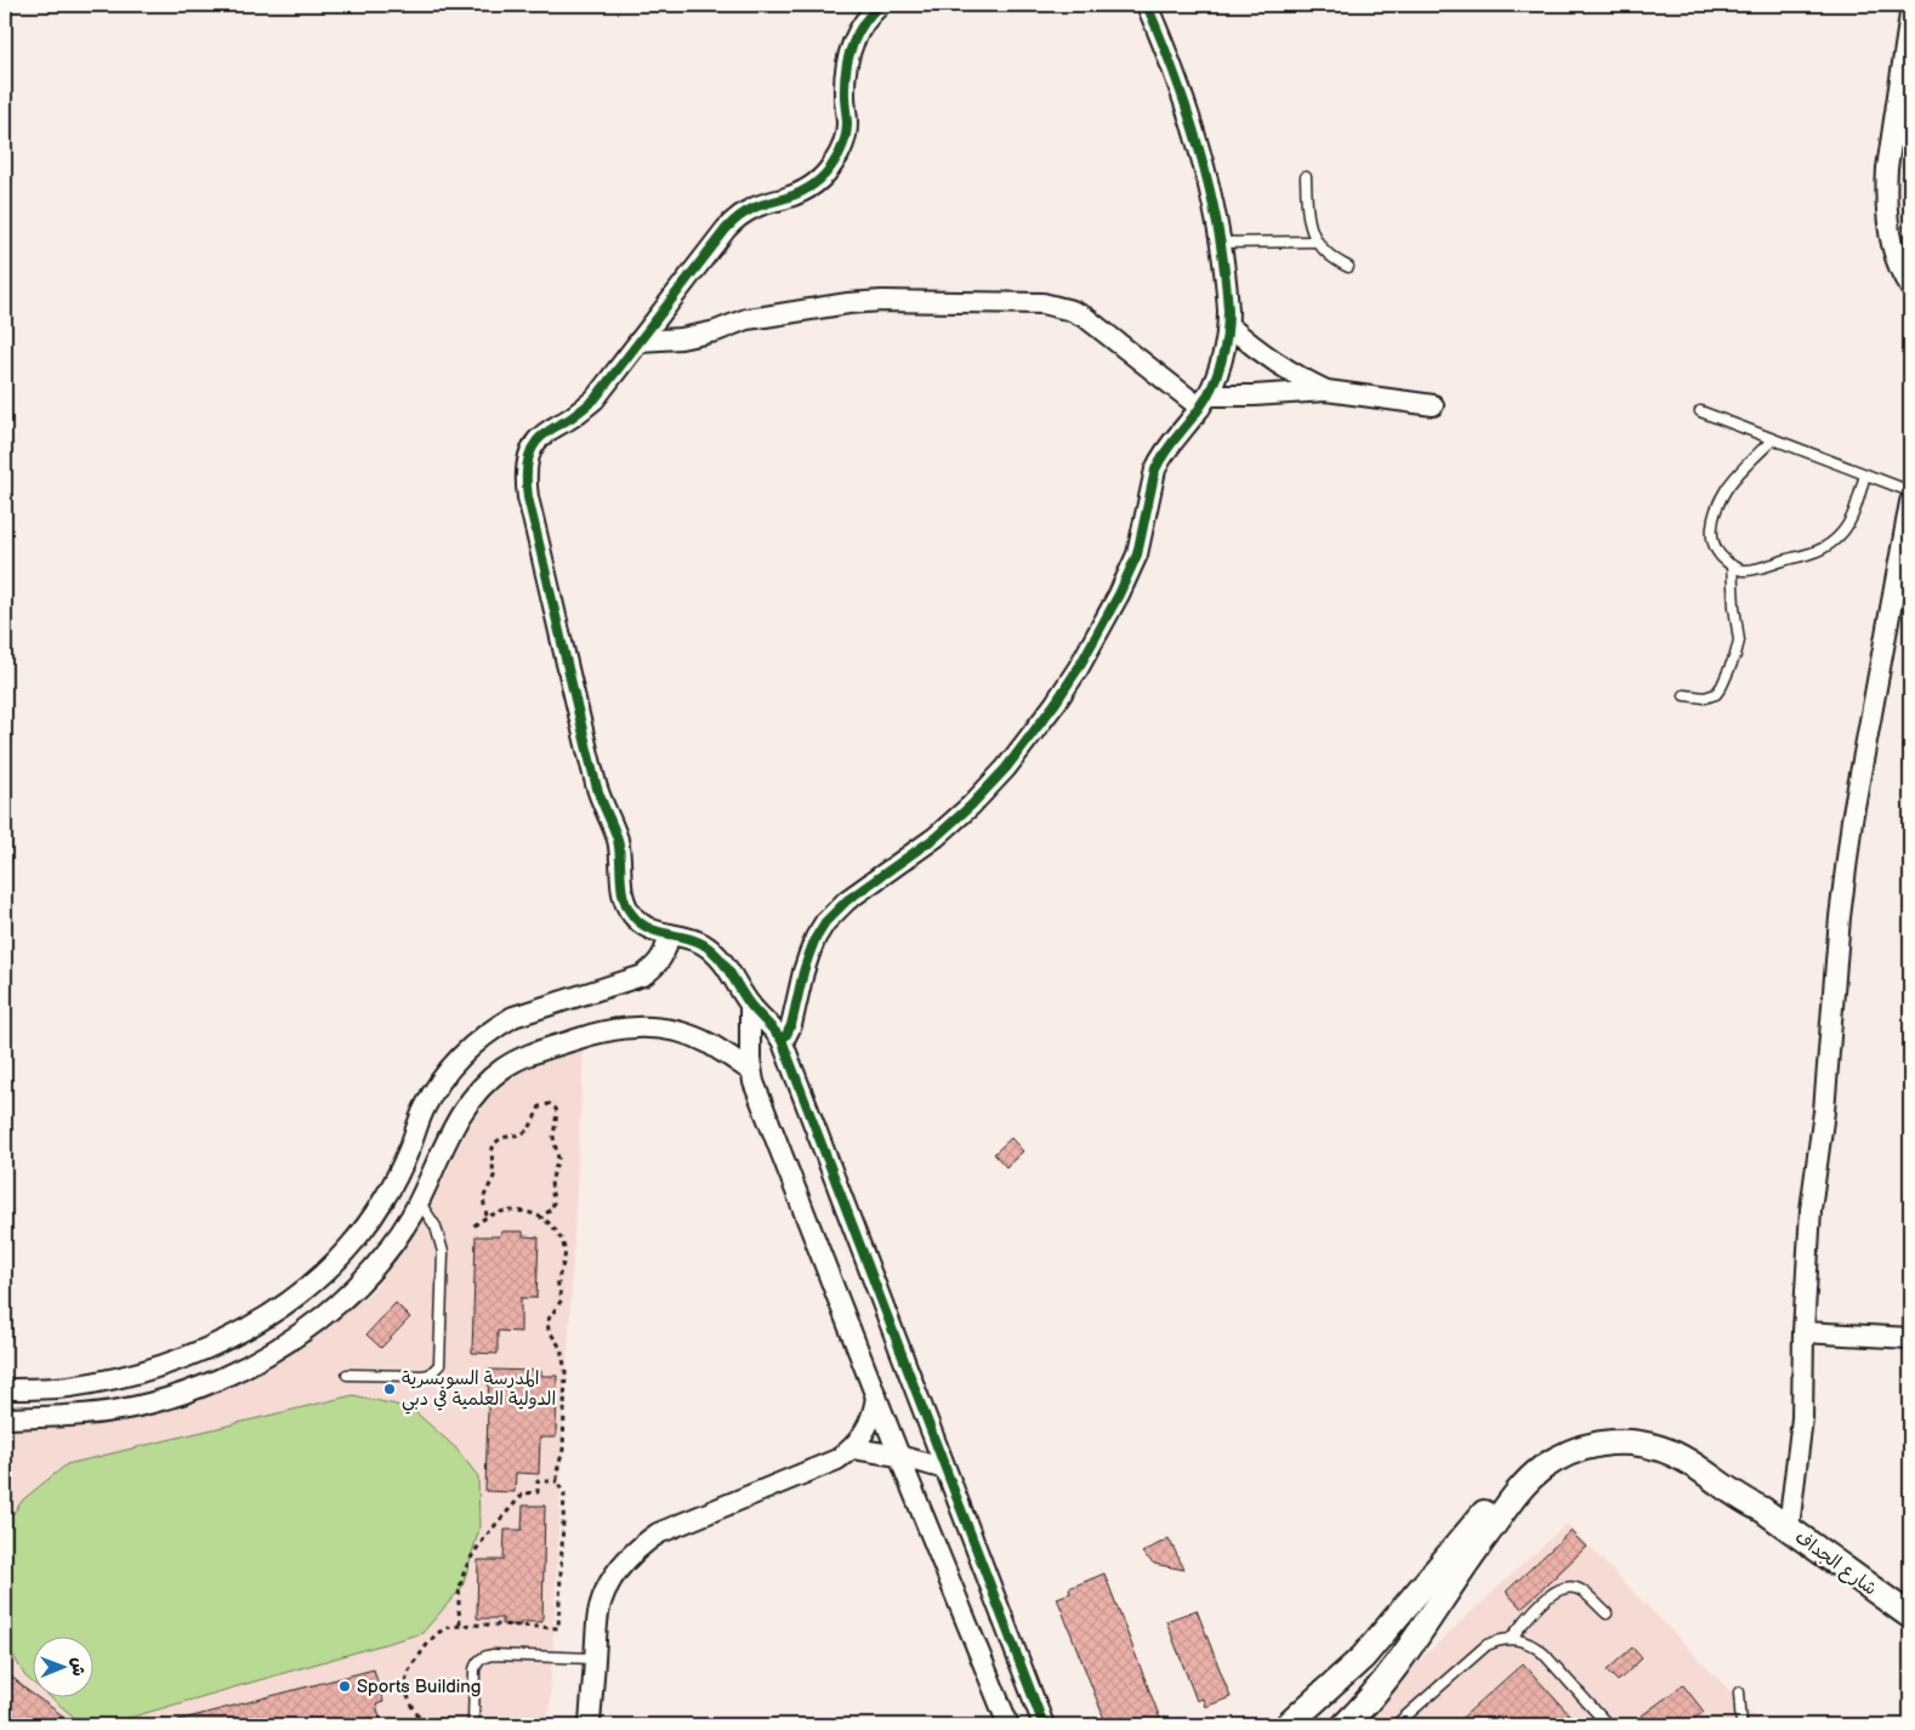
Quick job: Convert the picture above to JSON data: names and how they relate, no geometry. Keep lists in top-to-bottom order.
{
  "streets": {
    "street": ["شارع الجداف"]
  },
  "places": ["المدرسة السويسرية الدولية العلمية في دبي", "Sports Building"],
  "north": "right"
}
